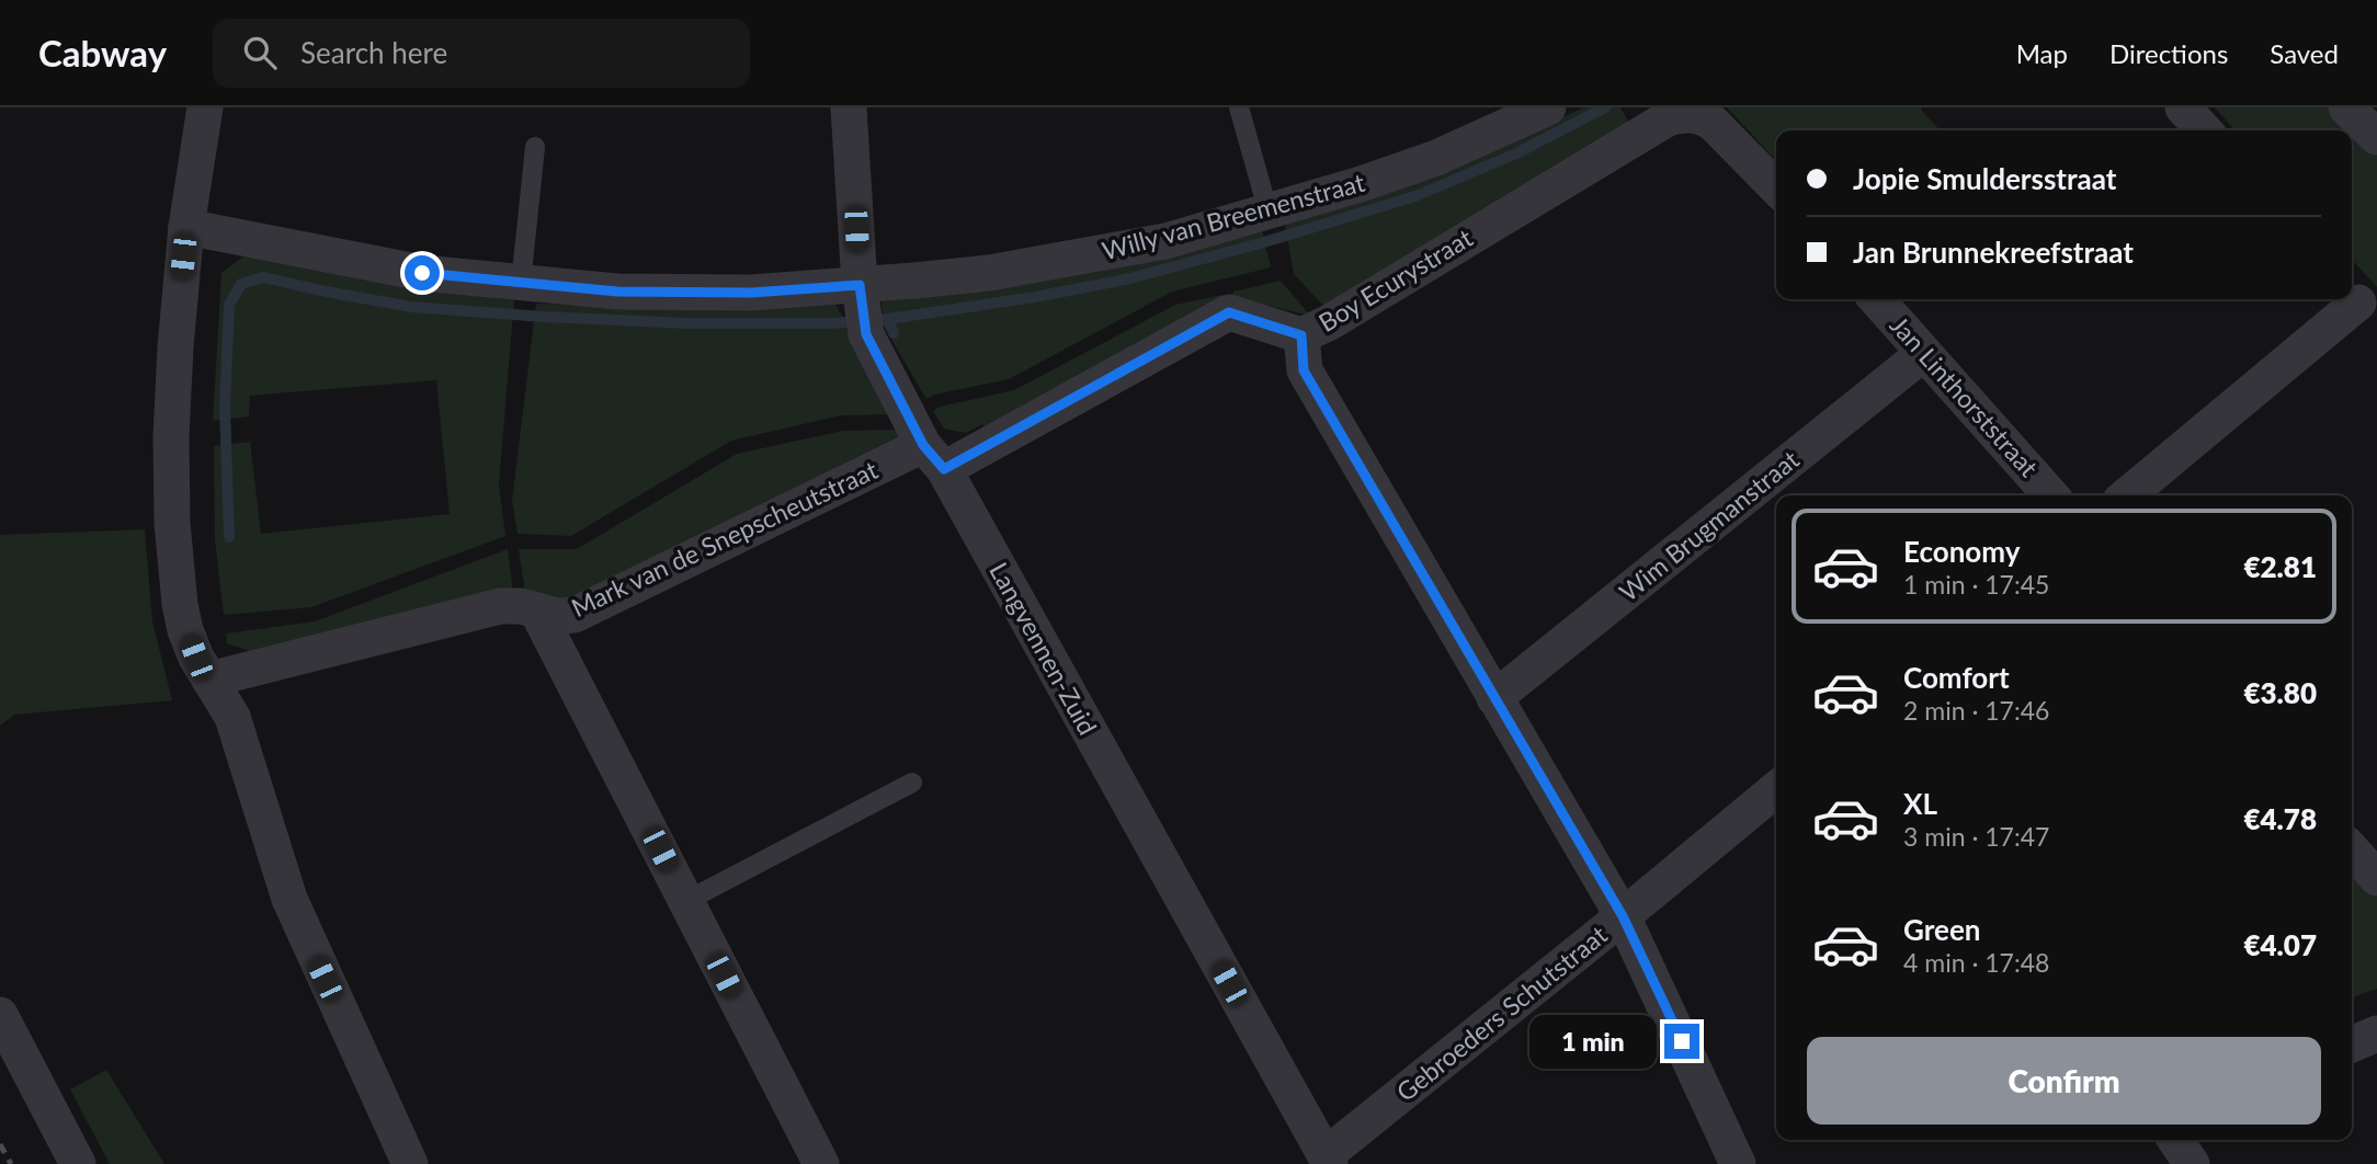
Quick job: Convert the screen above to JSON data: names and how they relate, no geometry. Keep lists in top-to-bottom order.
{
  "streets": {
    "street": [
      "Willy van Breemenstraat",
      "Boy Ecurystraat",
      "Jan Linthorststraat",
      "Wim Brugmanstraat",
      "Mark van de Snepscheutstraat",
      "Langvennen-Zuid",
      "Gebroeders Schutstraat"
    ]
  },
  "crossings": [
    ["Willy van Breemenstraat", "Langvennen-Zuid"],
    ["Boy Ecurystraat", "Mark van de Snepscheutstraat"],
    ["Boy Ecurystraat", "Langvennen-Zuid"],
    ["Jan Linthorststraat", "Wim Brugmanstraat"],
    ["Mark van de Snepscheutstraat", "Langvennen-Zuid"],
    ["Langvennen-Zuid", "Gebroeders Schutstraat"]
  ],
  "page": {
    "header": "Cabway",
    "search": "Search here",
    "nav": ["Map", "Directions", "Saved"],
    "banner": ["Jopie Smuldersstraat", "Jan Brunnekreefstraat"],
    "list": [
      {
        "name": "Economy",
        "note": "1 min · 17:45",
        "value": "€2.81"
      },
      {
        "name": "Comfort",
        "note": "2 min · 17:46",
        "value": "€3.80"
      },
      {
        "name": "XL",
        "note": "3 min · 17:47",
        "value": "€4.78"
      },
      {
        "name": "Green",
        "note": "4 min · 17:48",
        "value": "€4.07"
      }
    ],
    "bubble": "1 min",
    "buttons": "Confirm"
  }
}
